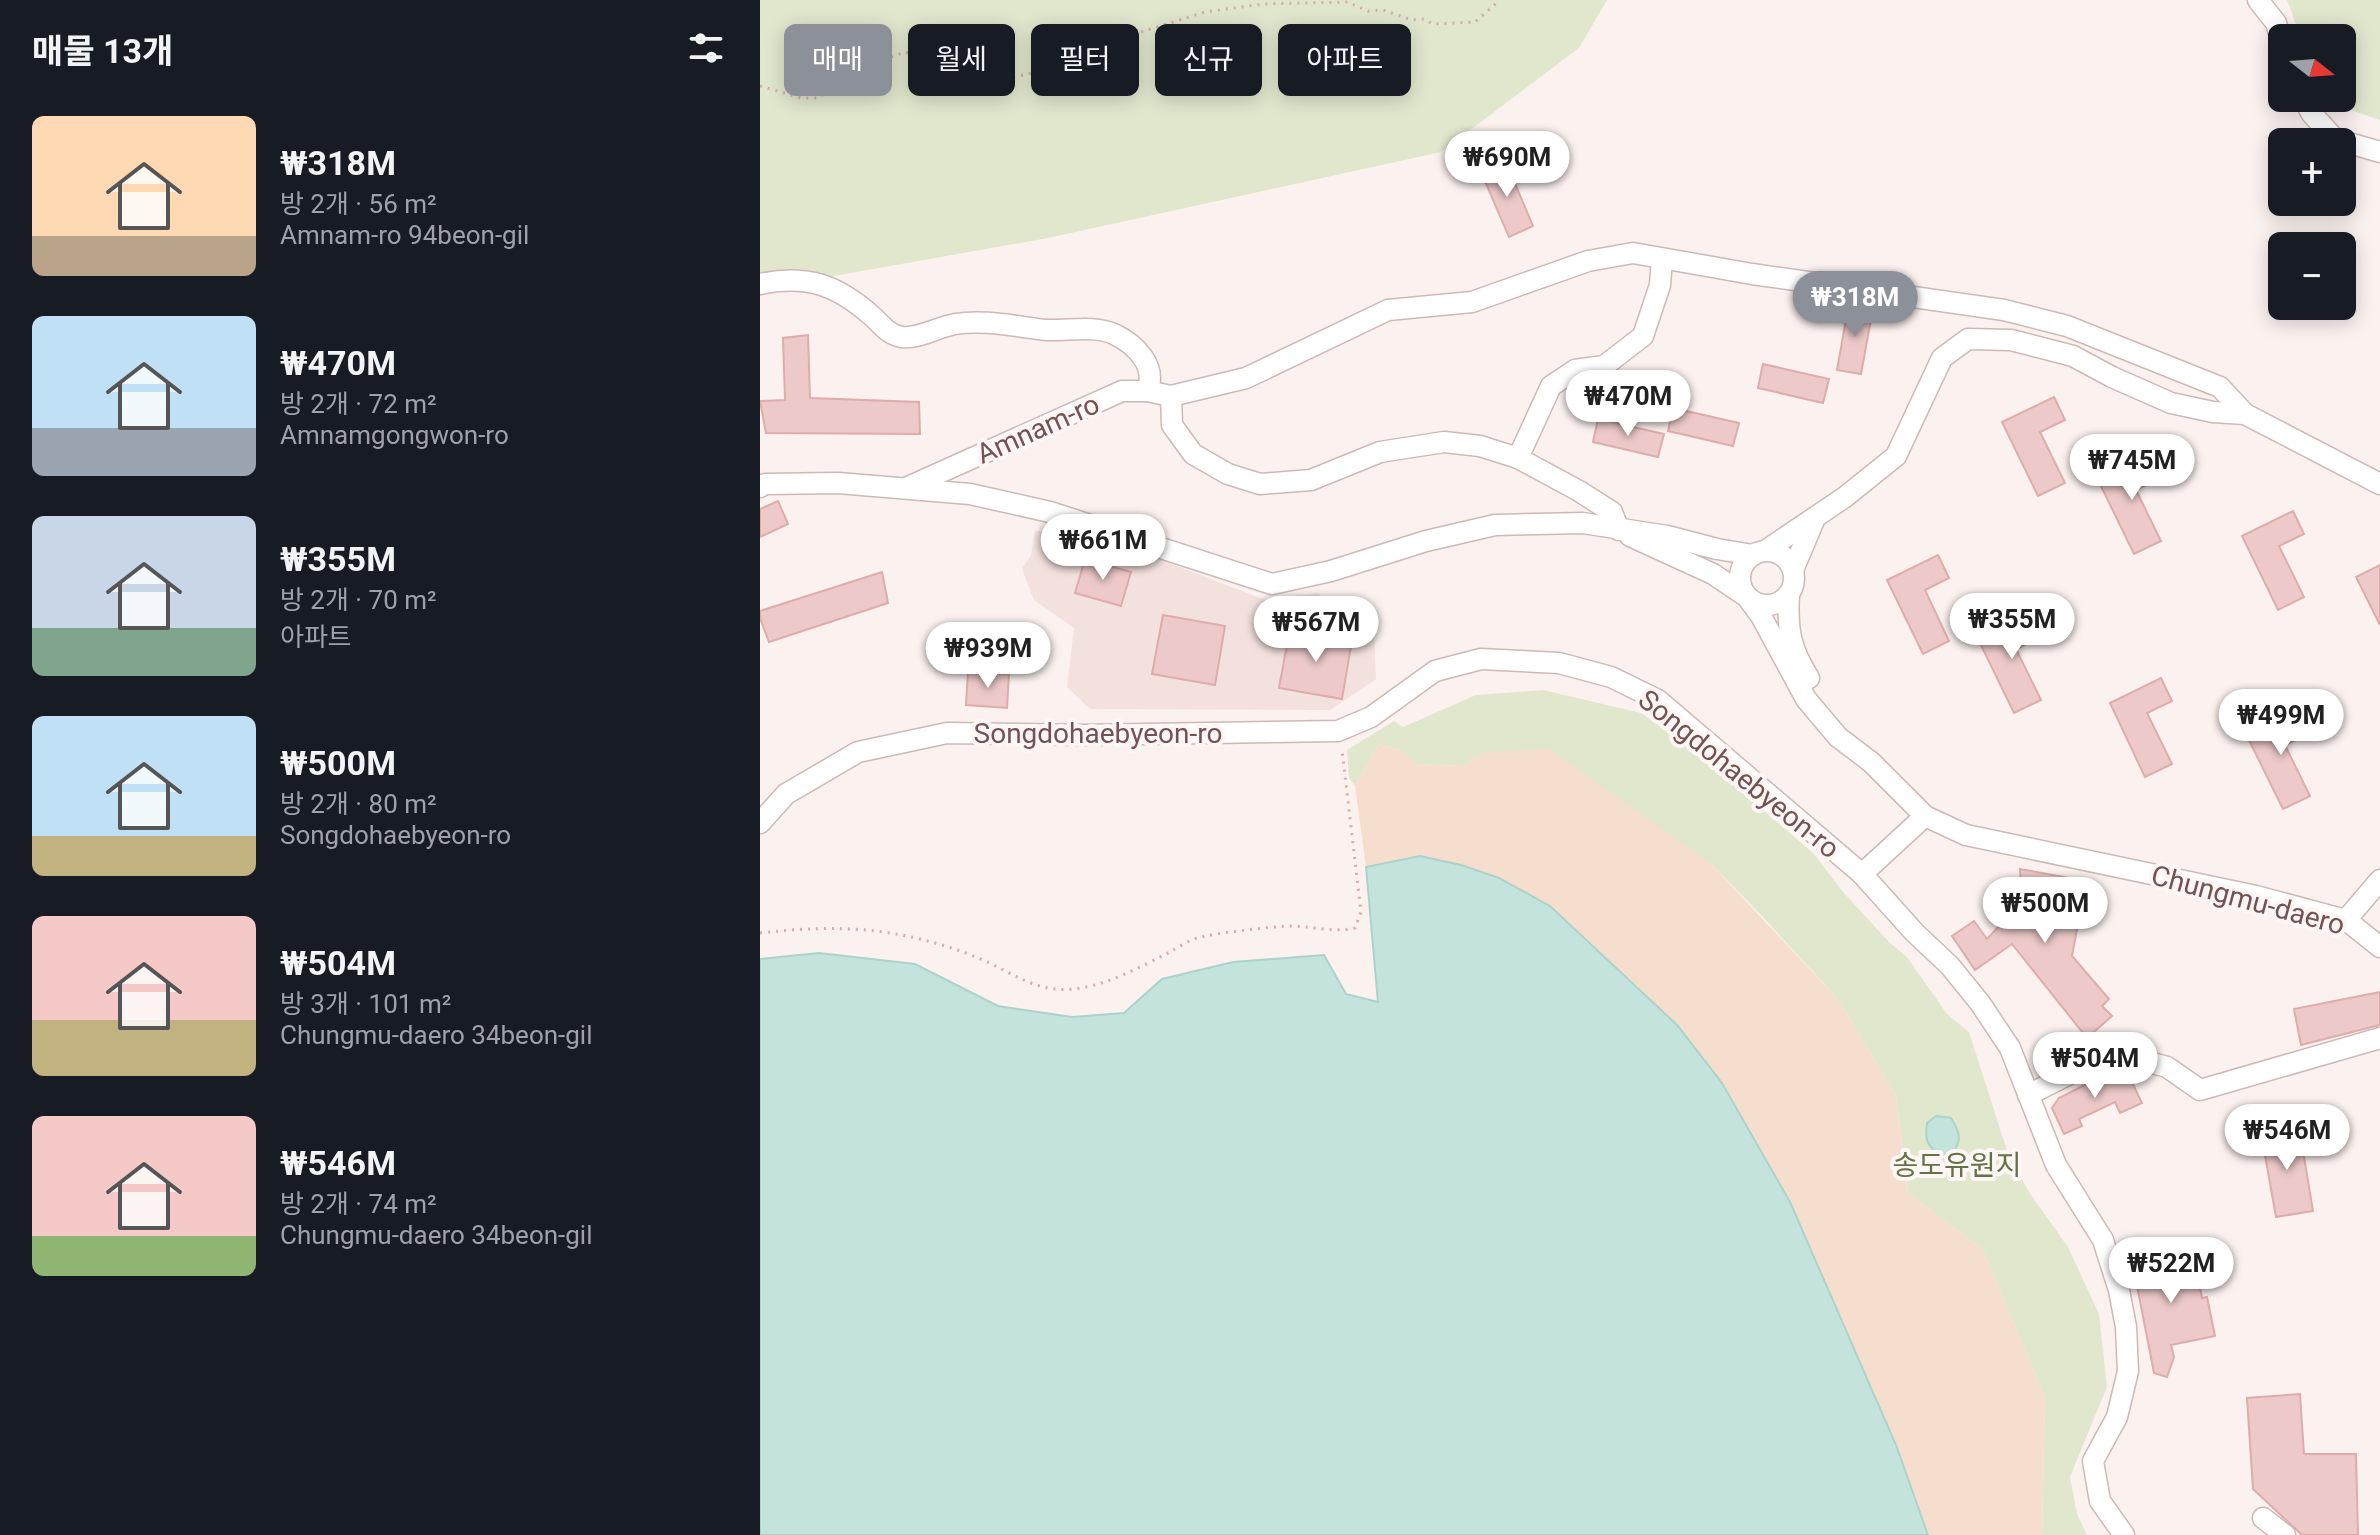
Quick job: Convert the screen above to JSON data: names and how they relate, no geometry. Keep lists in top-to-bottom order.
{
  "streets": {
    "street": ["Amnam-ro", "Songdohaebyeon-ro", "Chungmu-daero"]
  },
  "parks": ["송도유원지"],
  "north": "right",
  "page": {
    "heading": "매물 13개",
    "map_buttons": ["+", "−"],
    "chip": [
      "매매",
      "월세",
      "필터",
      "신규",
      "아파트"
    ],
    "list": [
      {
        "name": "₩318M",
        "note": "방 2개 · 56 m² · Amnam-ro 94beon-gil"
      },
      {
        "name": "₩470M",
        "note": "방 2개 · 72 m² · Amnamgongwon-ro"
      },
      {
        "name": "₩355M",
        "note": "방 2개 · 70 m² · 아파트"
      },
      {
        "name": "₩500M",
        "note": "방 2개 · 80 m² · Songdohaebyeon-ro"
      },
      {
        "name": "₩504M",
        "note": "방 3개 · 101 m² · Chungmu-daero 34beon-gil"
      },
      {
        "name": "₩546M",
        "note": "방 2개 · 74 m² · Chungmu-daero 34beon-gil"
      }
    ],
    "price": [
      "₩690M",
      "₩318M",
      "₩470M",
      "₩745M",
      "₩661M",
      "₩355M",
      "₩567M",
      "₩939M",
      "₩499M",
      "₩500M",
      "₩504M",
      "₩546M",
      "₩522M"
    ]
  }
}
